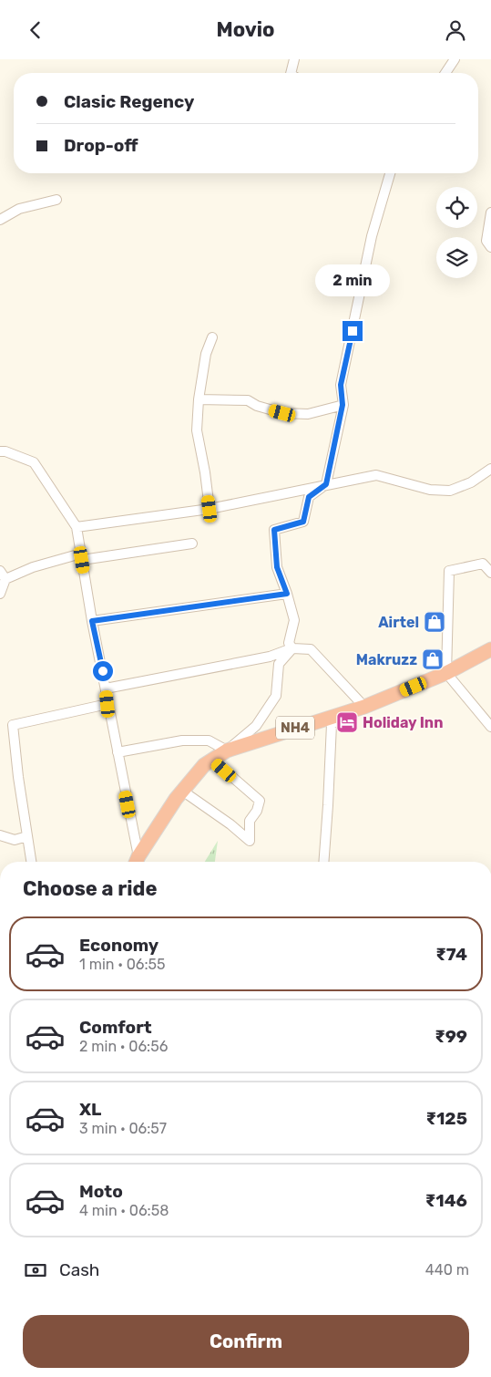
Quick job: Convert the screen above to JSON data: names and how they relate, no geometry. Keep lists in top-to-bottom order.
{
  "streets": {
    "highway": ["NH4"]
  },
  "places": {
    "shop": ["Airtel", "Makruzz"],
    "hotel": ["Holiday Inn"]
  },
  "page": {
    "header": "Movio",
    "banner": ["Clasic Regency", "Drop-off"],
    "bubble": "2 min",
    "heading": "Choose a ride",
    "list": [
      {
        "name": "Economy",
        "note": "1 min · 06:55",
        "value": "₹74"
      },
      {
        "name": "Comfort",
        "note": "2 min · 06:56",
        "value": "₹99"
      },
      {
        "name": "XL",
        "note": "3 min · 06:57",
        "value": "₹125"
      },
      {
        "name": "Moto",
        "note": "4 min · 06:58",
        "value": "₹146"
      }
    ],
    "pay": ["Cash", "440 m"],
    "buttons": "Confirm"
  }
}
